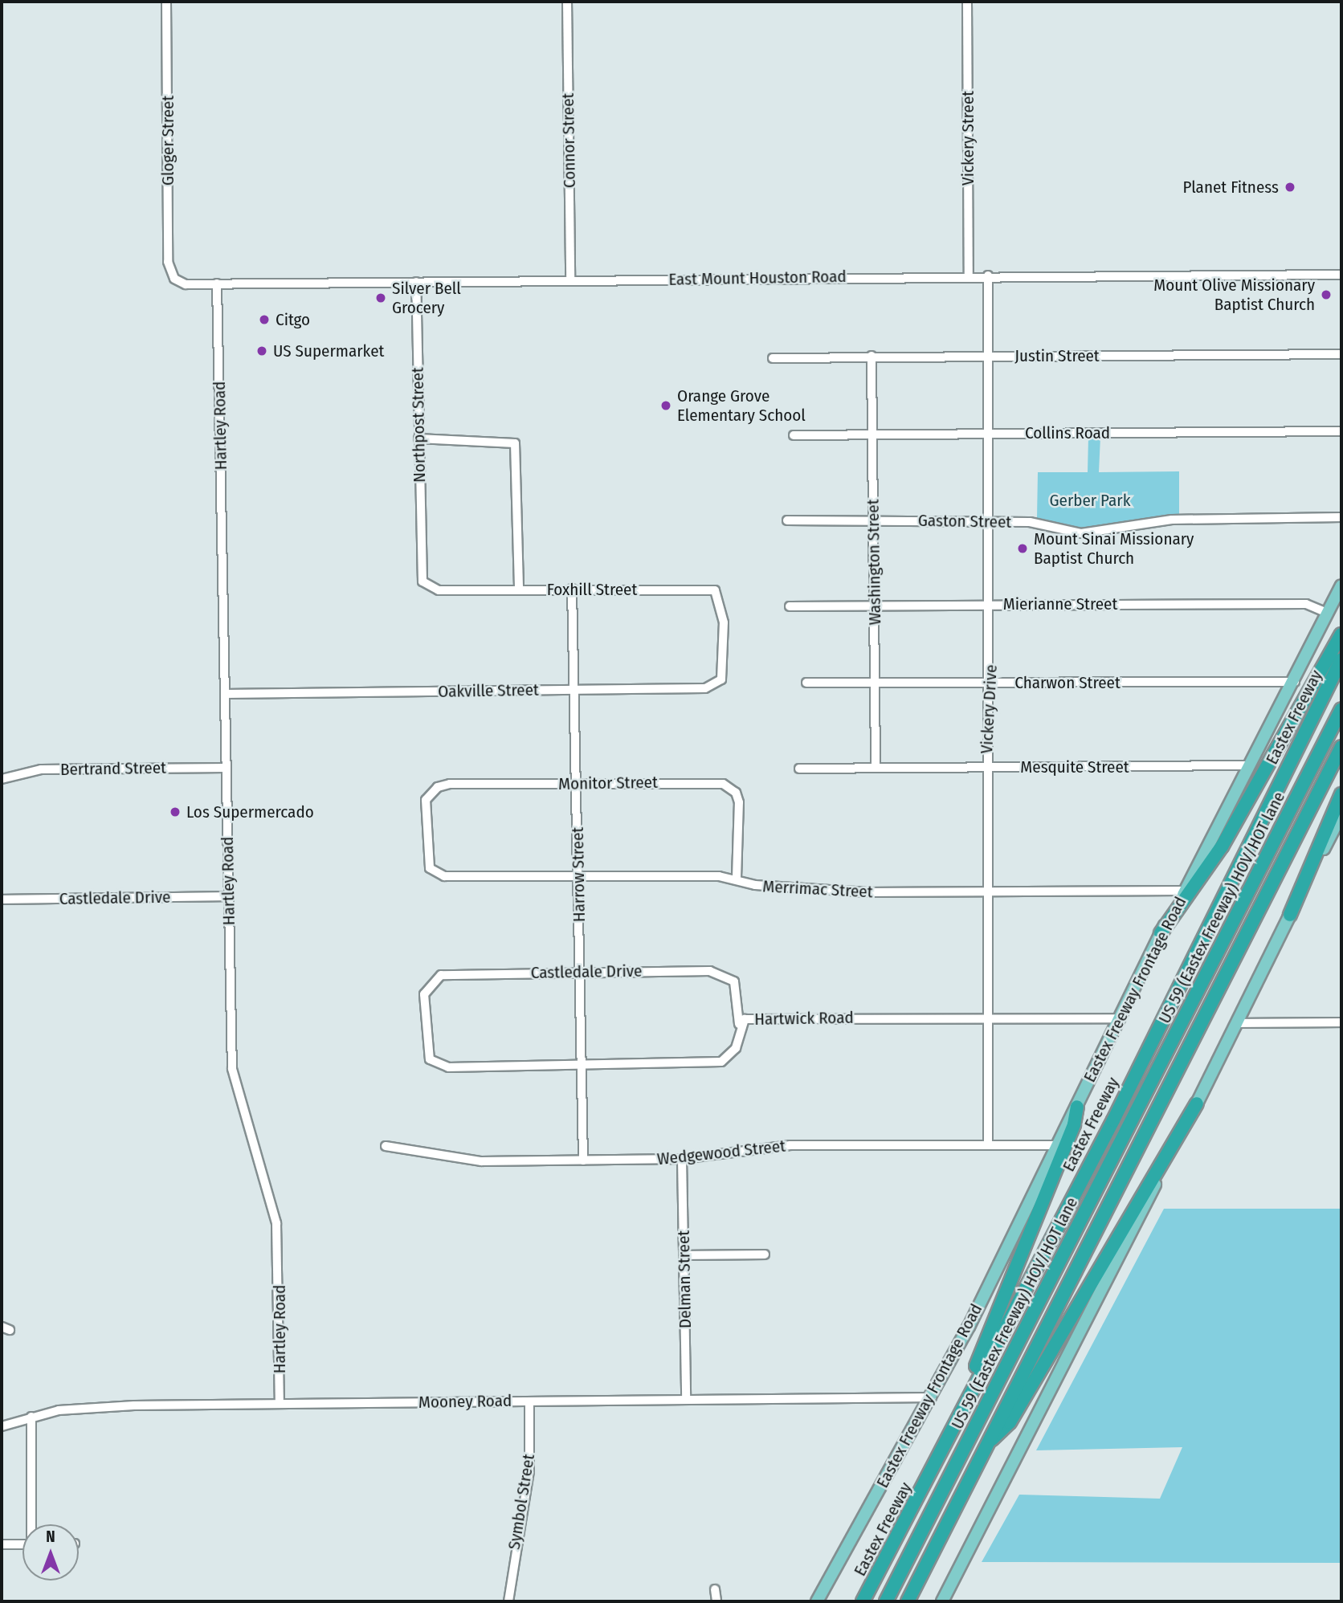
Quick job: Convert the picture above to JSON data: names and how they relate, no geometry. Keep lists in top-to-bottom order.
{
  "streets": {
    "highway": ["Eastex Freeway", "US 59 (Eastex Freeway) HOV/HOT lane"],
    "main road": ["Eastex Freeway Frontage Road"],
    "street": [
      "Vickery Street",
      "Gloger Street",
      "Connor Street",
      "East Mount Houston Road",
      "Justin Street",
      "Northpost Street",
      "Hartley Road",
      "Collins Road",
      "Gaston Street",
      "Washington Street",
      "Foxhill Street",
      "Mierianne Street",
      "Charwon Street",
      "Oakville Street",
      "Vickery Drive",
      "Mesquite Street",
      "Bertrand Street",
      "Monitor Street",
      "Harrow Street",
      "Merrimac Street",
      "Castledale Drive",
      "Hartwick Road",
      "Wedgewood Street",
      "Delman Street",
      "Mooney Road",
      "Symbol Street"
    ]
  },
  "crossings": [
    ["Vickery Street", "East Mount Houston Road"],
    ["Gloger Street", "East Mount Houston Road"],
    ["Connor Street", "East Mount Houston Road"],
    ["East Mount Houston Road", "Northpost Street"],
    ["East Mount Houston Road", "Hartley Road"],
    ["East Mount Houston Road", "Vickery Drive"],
    ["Justin Street", "Washington Street"],
    ["Justin Street", "Vickery Drive"],
    ["Northpost Street", "Foxhill Street"],
    ["Hartley Road", "Oakville Street"],
    ["Hartley Road", "Bertrand Street"],
    ["Hartley Road", "Castledale Drive"],
    ["Hartley Road", "Mooney Road"],
    ["Collins Road", "Washington Street"],
    ["Collins Road", "Vickery Drive"],
    ["Gaston Street", "Washington Street"],
    ["Gaston Street", "Vickery Drive"],
    ["Washington Street", "Mierianne Street"],
    ["Washington Street", "Charwon Street"],
    ["Washington Street", "Mesquite Street"],
    ["Foxhill Street", "Oakville Street"],
    ["Foxhill Street", "Harrow Street"],
    ["Mierianne Street", "Vickery Drive"],
    ["Mierianne Street", "Eastex Freeway Frontage Road"],
    ["Charwon Street", "Vickery Drive"],
    ["Charwon Street", "Eastex Freeway Frontage Road"],
    ["Oakville Street", "Harrow Street"],
    ["Vickery Drive", "Mesquite Street"],
    ["Vickery Drive", "Merrimac Street"],
    ["Vickery Drive", "Hartwick Road"],
    ["Vickery Drive", "Wedgewood Street"],
    ["Mesquite Street", "Eastex Freeway Frontage Road"],
    ["Monitor Street", "Harrow Street"],
    ["Monitor Street", "Merrimac Street"],
    ["Harrow Street", "Merrimac Street"],
    ["Harrow Street", "Castledale Drive"],
    ["Harrow Street", "Hartwick Road"],
    ["Harrow Street", "Wedgewood Street"],
    ["Merrimac Street", "Eastex Freeway Frontage Road"],
    ["Castledale Drive", "Hartwick Road"],
    ["Eastex Freeway Frontage Road", "Hartwick Road"],
    ["Eastex Freeway Frontage Road", "Wedgewood Street"],
    ["Eastex Freeway Frontage Road", "Mooney Road"],
    ["Wedgewood Street", "Delman Street"],
    ["Delman Street", "Mooney Road"],
    ["Mooney Road", "Symbol Street"]
  ],
  "parks": ["Gerber Park"],
  "places": [
    "Planet Fitness",
    "Mount Olive Missionary Baptist Church",
    "Silver Bell Grocery",
    "Citgo",
    "US Supermarket",
    "Orange Grove Elementary School",
    "Mount Sinai Missionary Baptist Church",
    "Los Supermercado"
  ],
  "north": "top"
}
